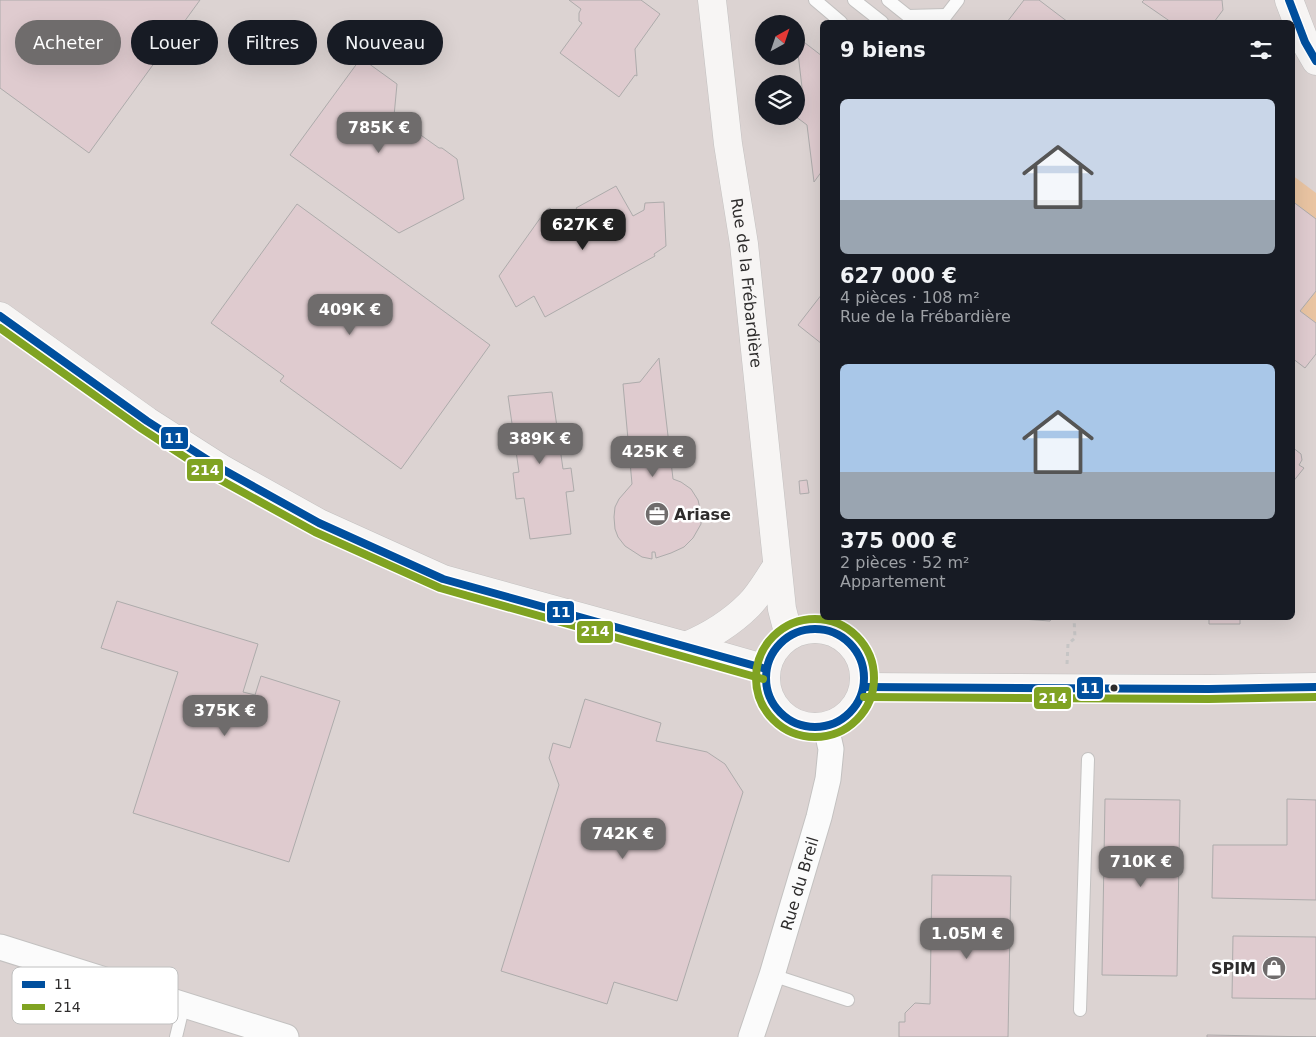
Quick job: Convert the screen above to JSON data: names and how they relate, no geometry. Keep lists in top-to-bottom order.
{
  "streets": {
    "street": ["Rue de la Frébardière", "Rue du Breil"]
  },
  "crossings": [
    ["Rue de la Frébardière", "Rue du Breil"]
  ],
  "places": {
    "office": ["Ariase"],
    "shop": ["SPIM"]
  },
  "lines": ["transit line 11", "transit line 214"],
  "legend": ["11", "214"],
  "north": "top right",
  "page": {
    "chip": [
      "Acheter",
      "Louer",
      "Filtres",
      "Nouveau"
    ],
    "heading": "9 biens",
    "list": [
      {
        "name": "627 000 €",
        "note": "4 pièces · 108 m² · Rue de la Frébardière"
      },
      {
        "name": "375 000 €",
        "note": "2 pièces · 52 m² · Appartement"
      }
    ],
    "price": [
      "785K €",
      "627K €",
      "409K €",
      "389K €",
      "425K €",
      "375K €",
      "742K €",
      "710K €",
      "1.05M €"
    ]
  }
}
